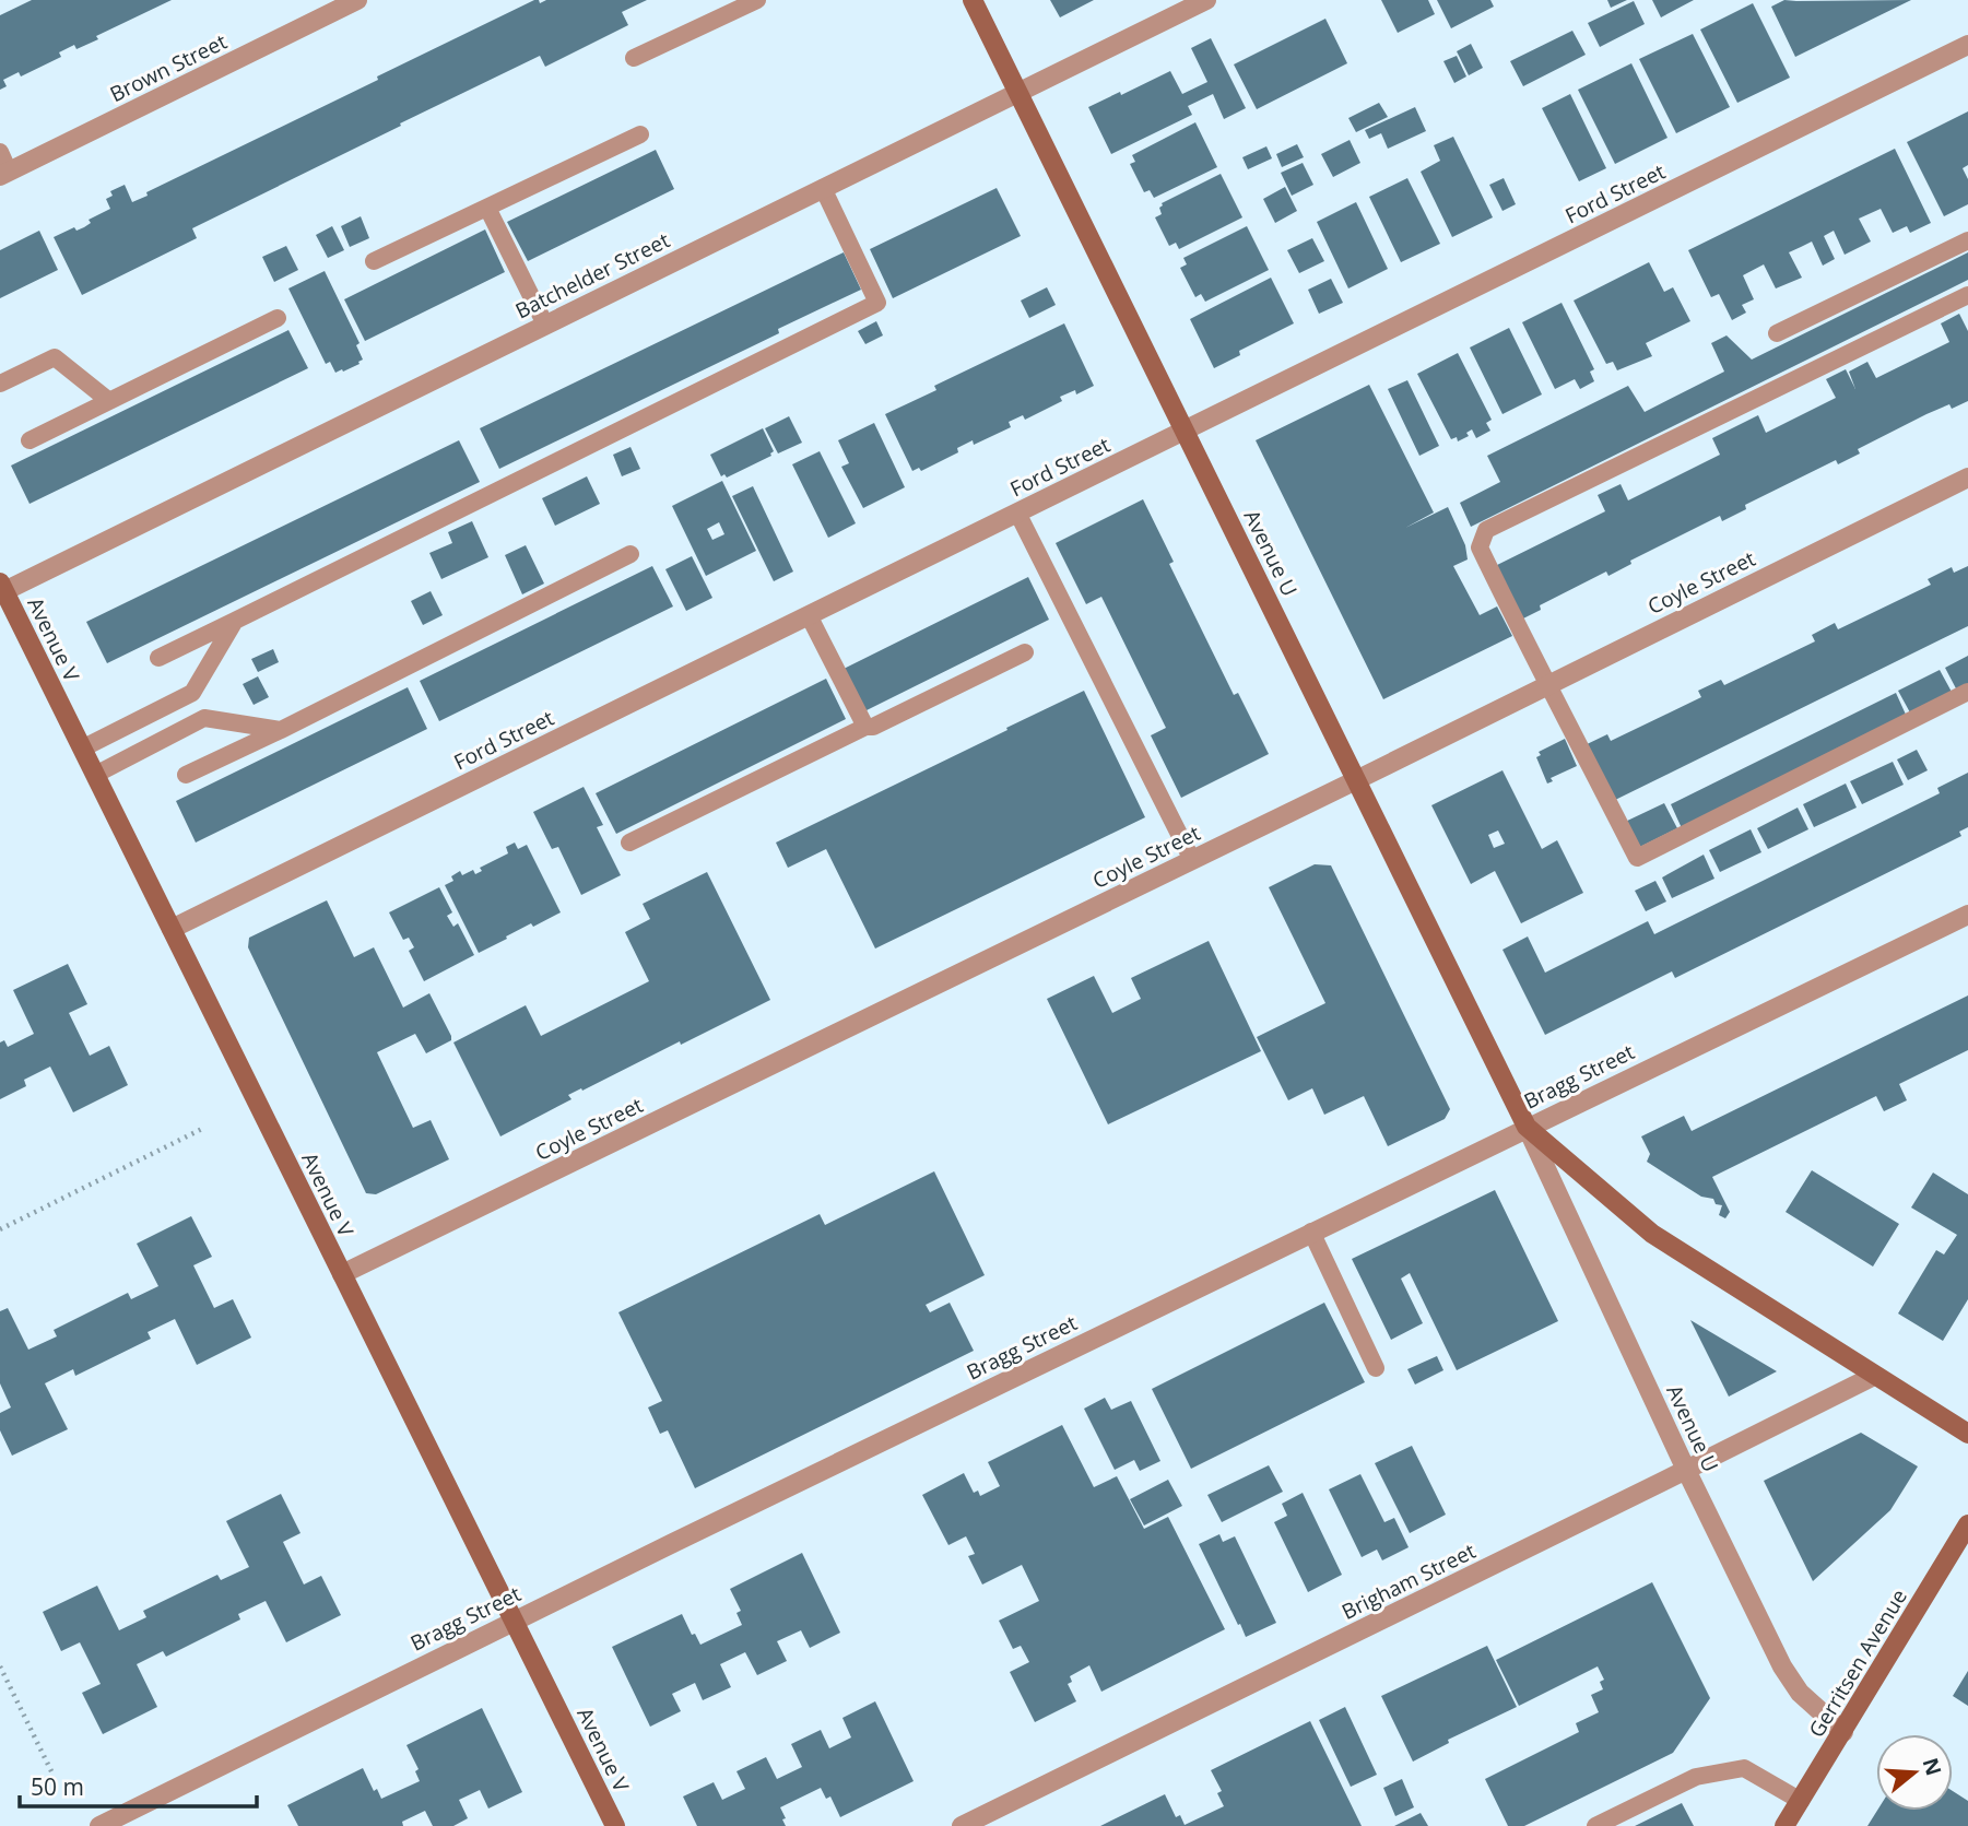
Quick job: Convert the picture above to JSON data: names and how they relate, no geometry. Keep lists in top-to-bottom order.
{
  "streets": {
    "main road": ["Avenue U", "Avenue V", "Gerritsen Avenue"],
    "street": [
      "Brown Street",
      "Ford Street",
      "Batchelder Street",
      "Coyle Street",
      "Bragg Street",
      "Brigham Street"
    ]
  },
  "crossings": [
    ["Ford Street", "Avenue U"],
    ["Ford Street", "Avenue V"],
    ["Batchelder Street", "Avenue U"],
    ["Batchelder Street", "Avenue V"],
    ["Avenue U", "Coyle Street"],
    ["Avenue U", "Bragg Street"],
    ["Avenue U", "Brigham Street"],
    ["Avenue U", "Gerritsen Avenue"],
    ["Coyle Street", "Avenue V"],
    ["Avenue V", "Bragg Street"]
  ],
  "scale_bar": "50 m",
  "north": "right"
}
